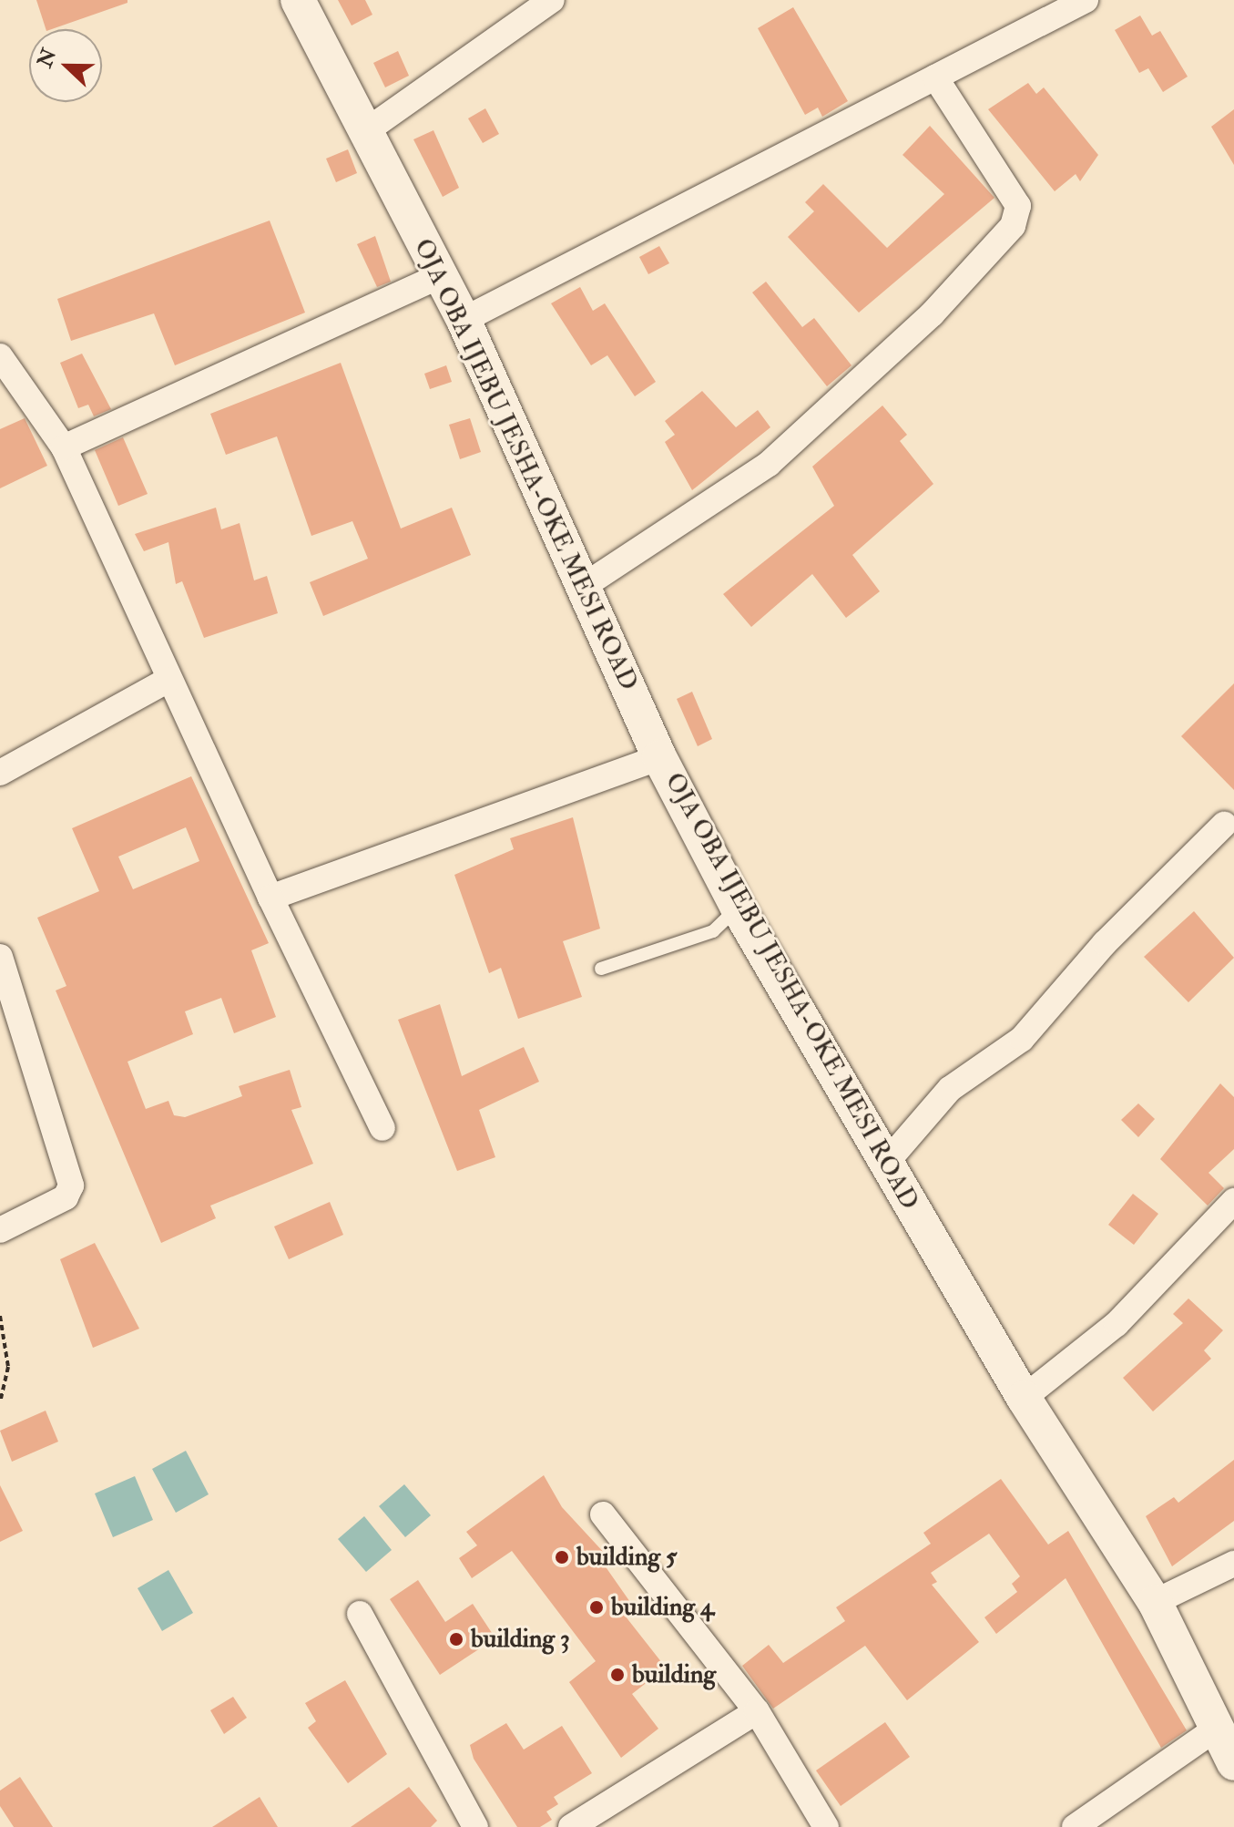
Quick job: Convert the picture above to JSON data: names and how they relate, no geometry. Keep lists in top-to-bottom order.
{
  "streets": {
    "main road": ["OJA OBA IJEBU JESHA-OKE MESI ROAD"]
  },
  "places": [
    "building 5",
    "building 4",
    "building 3",
    "building"
  ],
  "north": "left"
}
